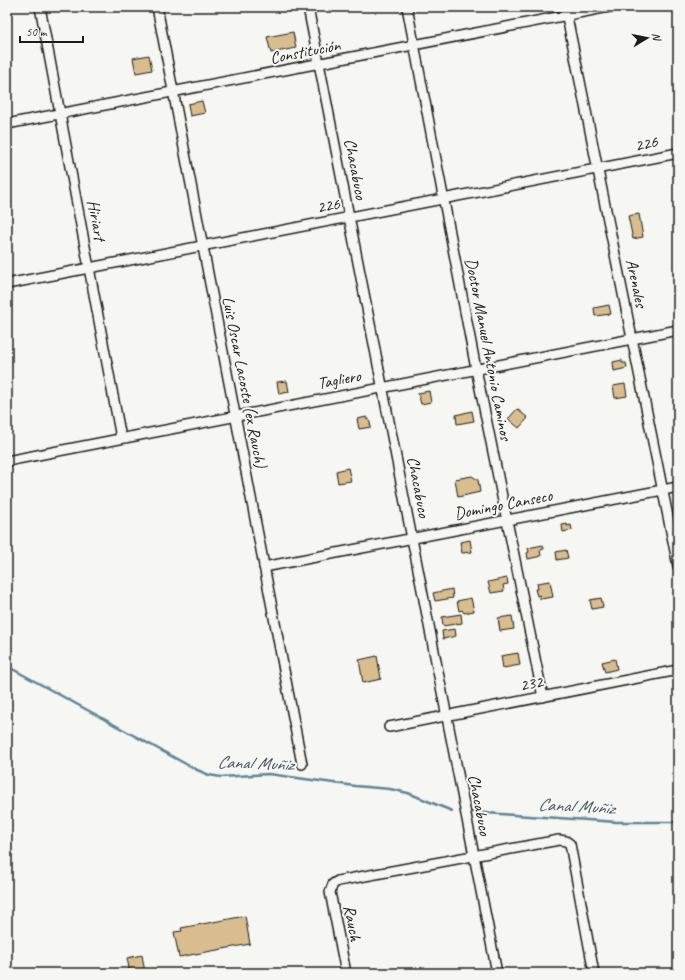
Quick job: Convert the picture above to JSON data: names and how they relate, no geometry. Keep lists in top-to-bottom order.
{
  "streets": {
    "street": [
      "Constitución",
      "226",
      "Chacabuco",
      "Hiriart",
      "Arenales",
      "Doctor Manuel Antonio Caminos",
      "Tagliero",
      "Luis Oscar Lacoste (ex Rauch)",
      "Domingo Canseco",
      "232",
      "Rauch"
    ]
  },
  "crossings": [
    ["Constitución", "Chacabuco"],
    ["Constitución", "Hiriart"],
    ["Constitución", "Arenales"],
    ["Constitución", "Doctor Manuel Antonio Caminos"],
    ["Constitución", "Luis Oscar Lacoste (ex Rauch)"],
    ["226", "Chacabuco"],
    ["226", "Hiriart"],
    ["226", "Arenales"],
    ["226", "Doctor Manuel Antonio Caminos"],
    ["226", "Luis Oscar Lacoste (ex Rauch)"],
    ["Chacabuco", "Tagliero"],
    ["Chacabuco", "Domingo Canseco"],
    ["Chacabuco", "232"],
    ["Chacabuco", "Rauch"],
    ["Hiriart", "Tagliero"],
    ["Arenales", "Tagliero"],
    ["Arenales", "Domingo Canseco"],
    ["Doctor Manuel Antonio Caminos", "Tagliero"],
    ["Doctor Manuel Antonio Caminos", "Domingo Canseco"],
    ["Doctor Manuel Antonio Caminos", "232"],
    ["Tagliero", "Luis Oscar Lacoste (ex Rauch)"],
    ["Luis Oscar Lacoste (ex Rauch)", "Domingo Canseco"]
  ],
  "water": ["Canal Muñiz"],
  "scale_bar": "50 m",
  "north": "right"
}
